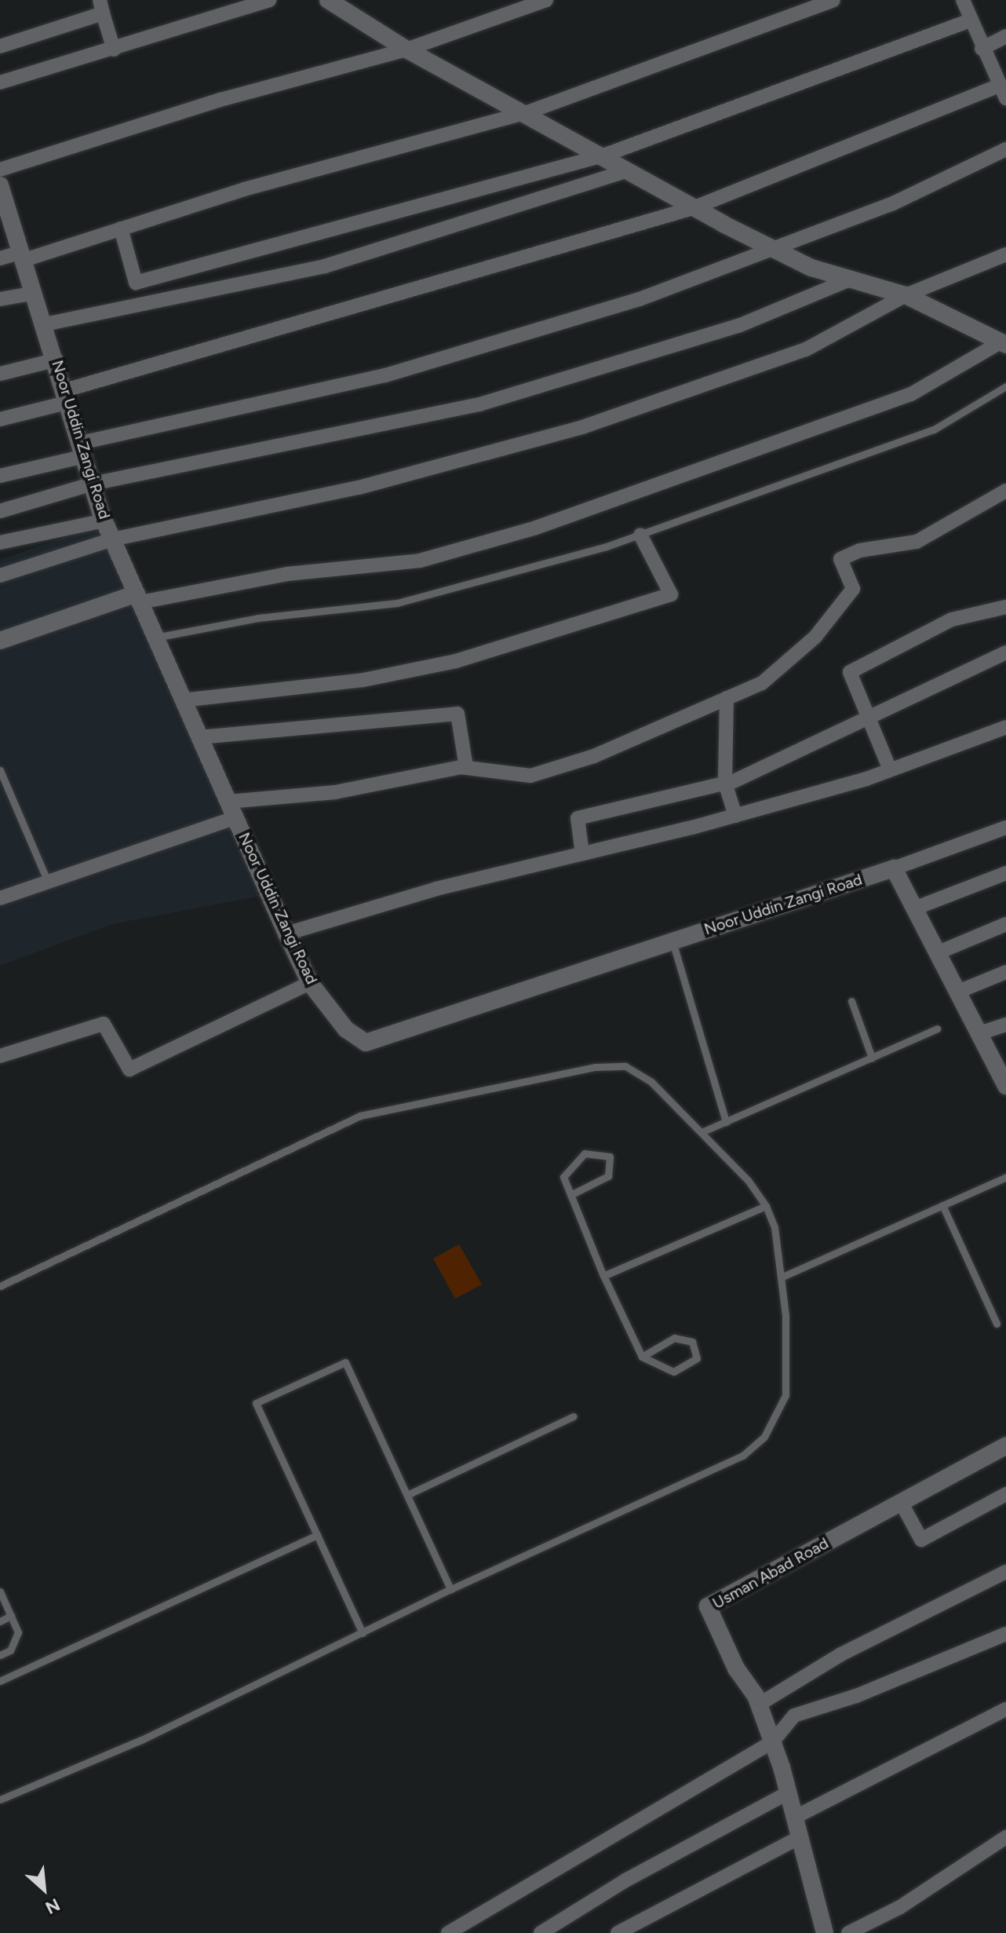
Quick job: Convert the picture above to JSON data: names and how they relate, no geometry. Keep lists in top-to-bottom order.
{
  "streets": {
    "street": ["Noor Uddin Zangi Road", "Usman Abad Road"]
  },
  "north": "bottom right"
}
